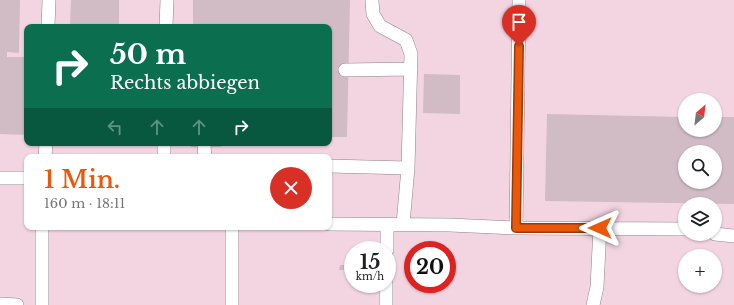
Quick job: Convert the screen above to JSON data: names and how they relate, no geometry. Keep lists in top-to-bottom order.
{
  "north": "top right",
  "page": {
    "turn": ["50 m", "Rechts abbiegen"],
    "map_buttons": "+",
    "heading": ["1 Min.", "160 m · 18:11"],
    "speed": "15 km/h",
    "limit": "20"
  }
}
